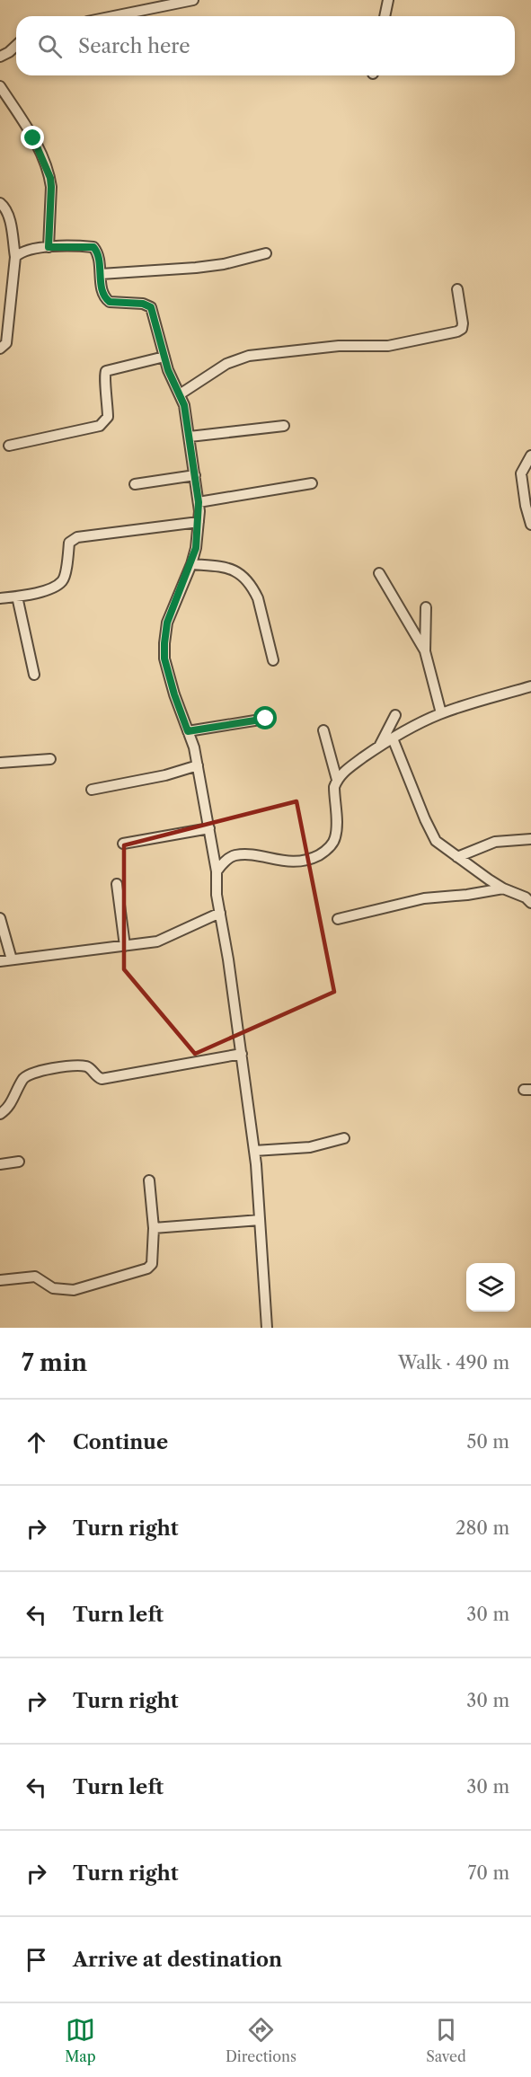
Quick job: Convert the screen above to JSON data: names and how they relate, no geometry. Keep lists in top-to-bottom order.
{
  "page": {
    "search": "Search here",
    "heading": ["7 min", "Walk · 490 m"],
    "list": [
      ["Continue", "50 m"],
      ["Turn right", "280 m"],
      ["Turn left", "30 m"],
      ["Turn right", "30 m"],
      ["Turn left", "30 m"],
      ["Turn right", "70 m"],
      "Arrive at destination"
    ],
    "nav": ["Map", "Directions", "Saved"]
  }
}
